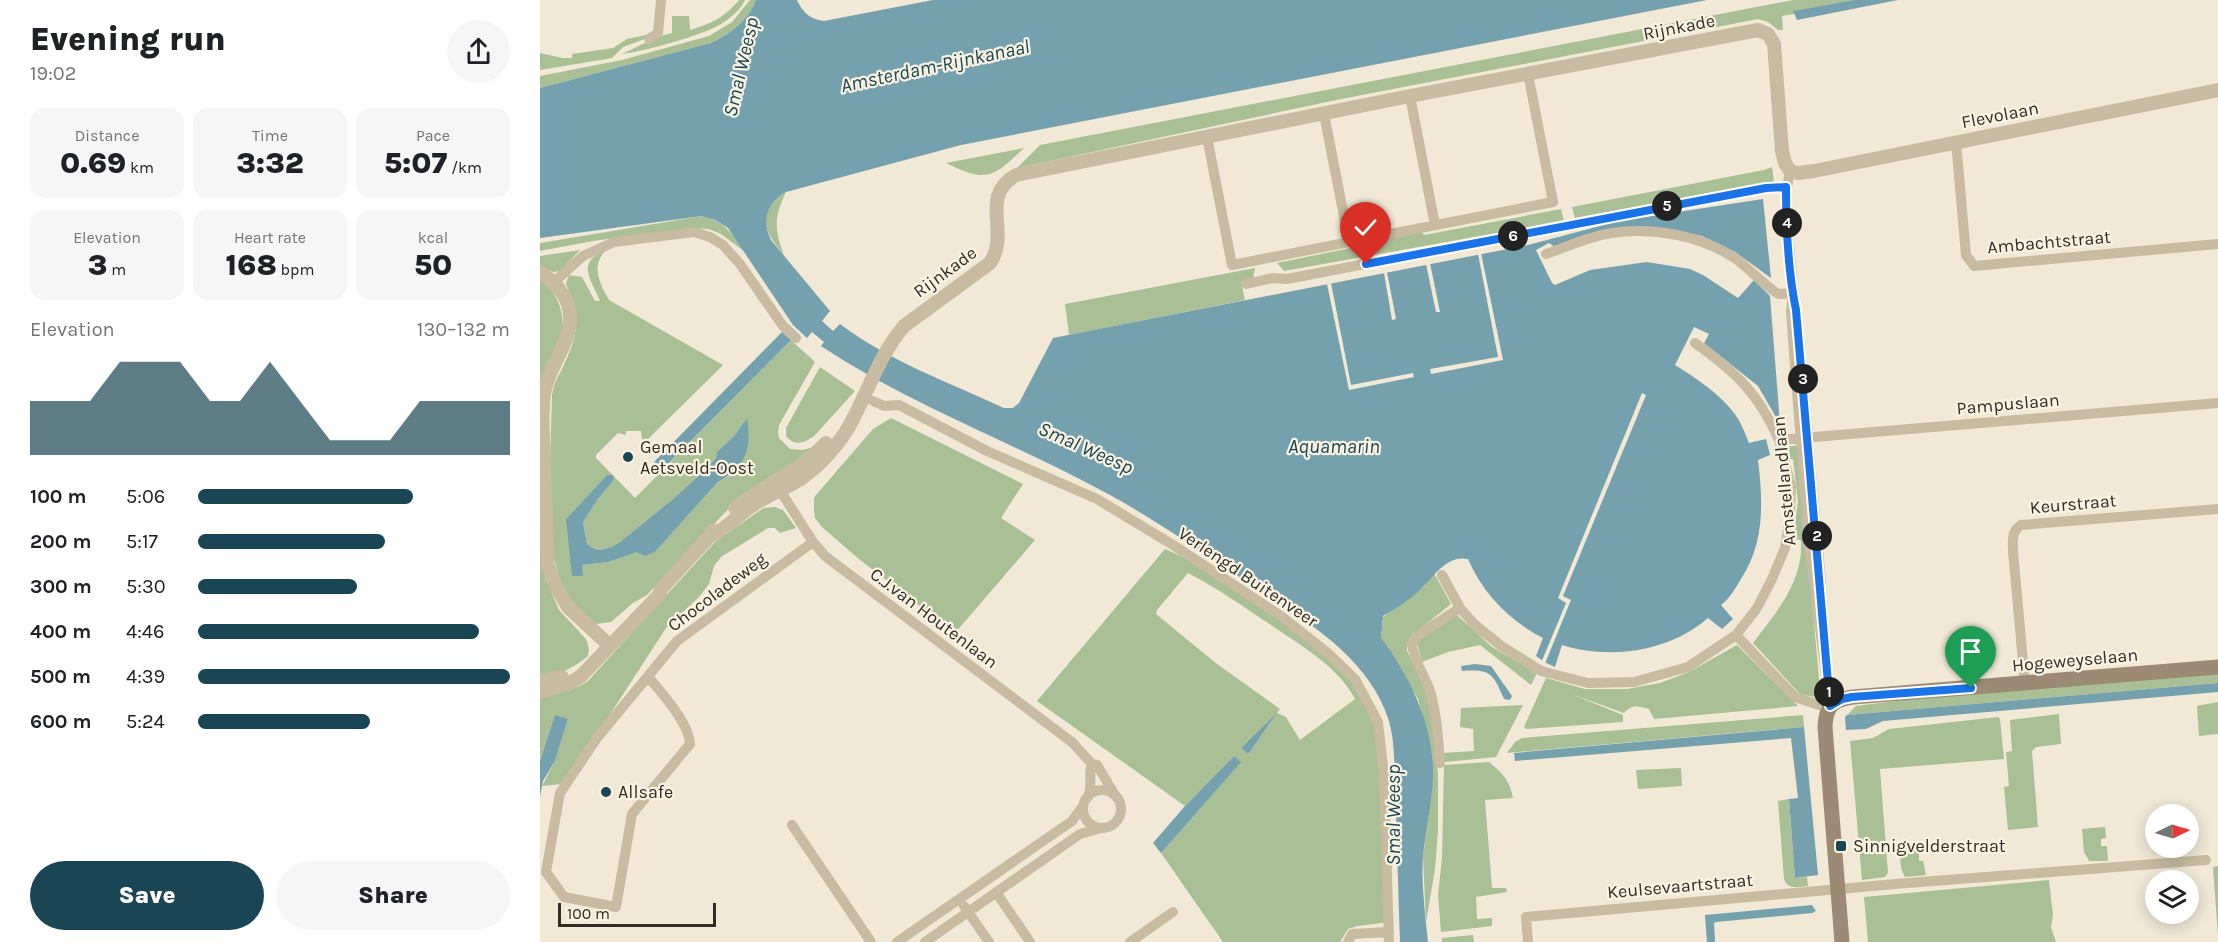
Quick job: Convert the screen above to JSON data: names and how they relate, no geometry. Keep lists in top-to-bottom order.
{
  "streets": {
    "main road": ["Amstellandlaan", "Hogeweyselaan"],
    "street": [
      "Rijnkade",
      "Flevolaan",
      "Ambachtstraat",
      "Pampuslaan",
      "Keurstraat",
      "Verlengd Buitenveer",
      "Chocoladeweg",
      "C.J.van Houtenlaan",
      "Keulsevaartstraat"
    ]
  },
  "crossings": [
    ["Rijnkade", "Flevolaan"],
    ["Rijnkade", "Amstellandlaan"],
    ["Rijnkade", "C.J.van Houtenlaan"],
    ["Flevolaan", "Ambachtstraat"],
    ["Flevolaan", "Amstellandlaan"],
    ["Pampuslaan", "Amstellandlaan"],
    ["Amstellandlaan", "Hogeweyselaan"],
    ["Amstellandlaan", "Keulsevaartstraat"],
    ["Keurstraat", "Hogeweyselaan"],
    ["Chocoladeweg", "C.J.van Houtenlaan"]
  ],
  "water": ["Amsterdam-Rijnkanaal", "Smal Weesp", "Aquamarin"],
  "places": {
    "other": ["Gemaal Aetsveld-Oost", "Allsafe"],
    "transit": ["Sinnigvelderstraat"]
  },
  "scale_bar": "100 m",
  "north": "right",
  "page": {
    "heading": ["Evening run", "19:02"],
    "stats": [
      ["Distance", "0.69 km"],
      ["Time", "3:32"],
      ["Pace", "5:07 /km"],
      ["Elevation", "3 m"],
      ["Heart rate", "168 bpm"],
      ["kcal", "50"]
    ],
    "pins": [
      "5",
      "4",
      "6",
      "3",
      "2",
      "1"
    ],
    "chart": ["Elevation", "130–132 m"],
    "list": [
      {
        "name": "100 m",
        "note": "5:06"
      },
      {
        "name": "200 m",
        "note": "5:17"
      },
      {
        "name": "300 m",
        "note": "5:30"
      },
      {
        "name": "400 m",
        "note": "4:46"
      },
      {
        "name": "500 m",
        "note": "4:39"
      },
      {
        "name": "600 m",
        "note": "5:24"
      }
    ],
    "buttons": ["Save", "Share"],
    "scale": "100 m"
  }
}
